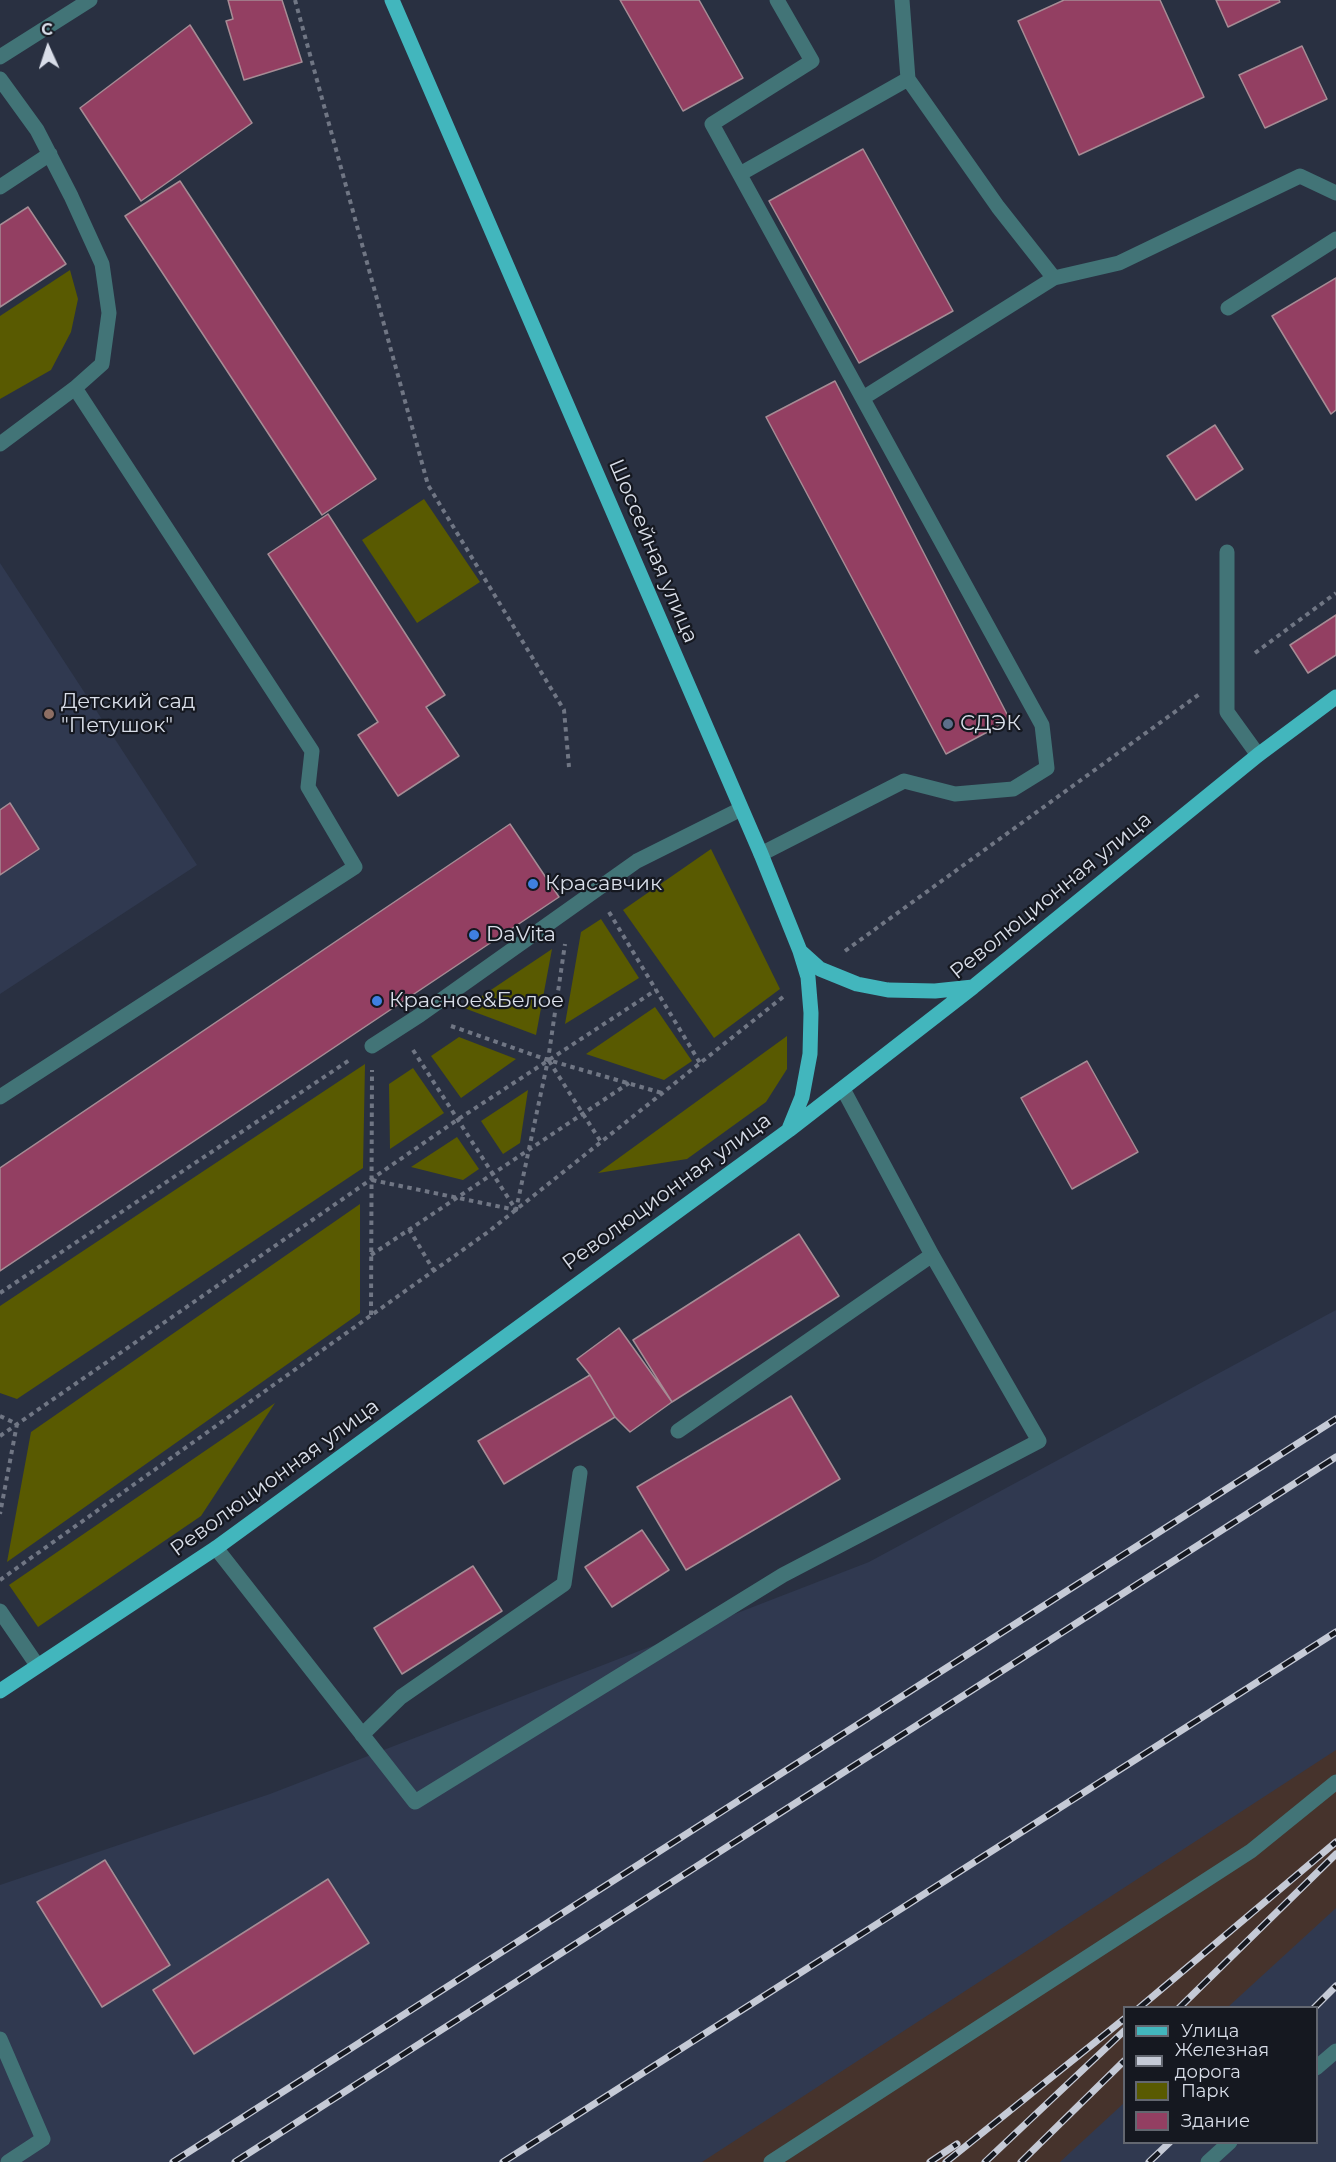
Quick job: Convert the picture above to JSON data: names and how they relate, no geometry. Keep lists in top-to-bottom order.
{
  "streets": {
    "main road": ["Шоссейная улица", "Революционная улица"]
  },
  "crossings": [
    ["Шоссейная улица", "Революционная улица"]
  ],
  "places": [
    "Детский сад \"Петушок\"",
    "СДЭК",
    "Красавчик",
    "DaVita",
    "Красное&Белое"
  ],
  "legend": [
    "Улица",
    "Железная дорога",
    "Парк",
    "Здание"
  ],
  "north": "top"
}
